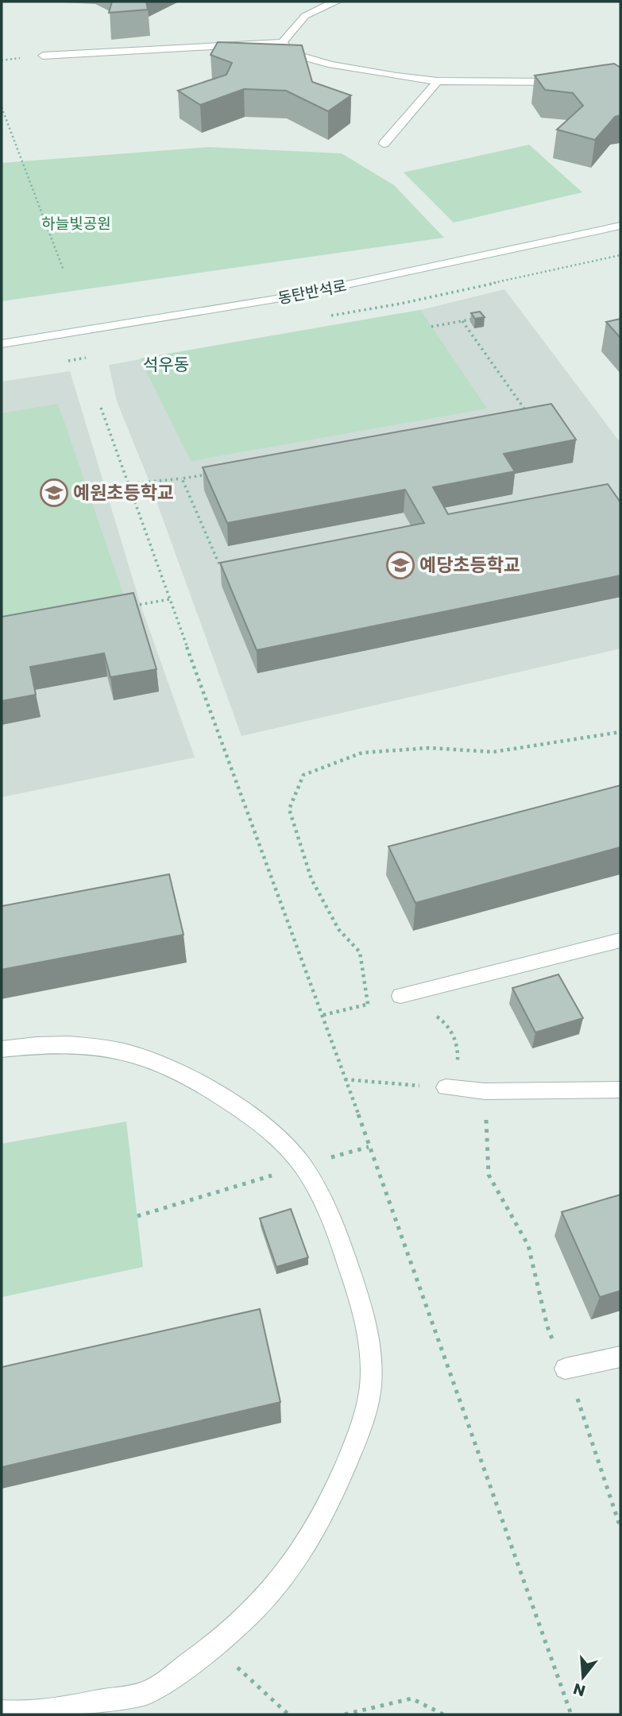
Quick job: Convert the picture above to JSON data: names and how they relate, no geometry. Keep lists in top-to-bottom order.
{
  "streets": {
    "street": ["동탄반석로"]
  },
  "districts": ["석우동"],
  "parks": ["하늘빛공원"],
  "places": {
    "school or university": ["예원초등학교", "예당초등학교"]
  },
  "north": "bottom"
}
